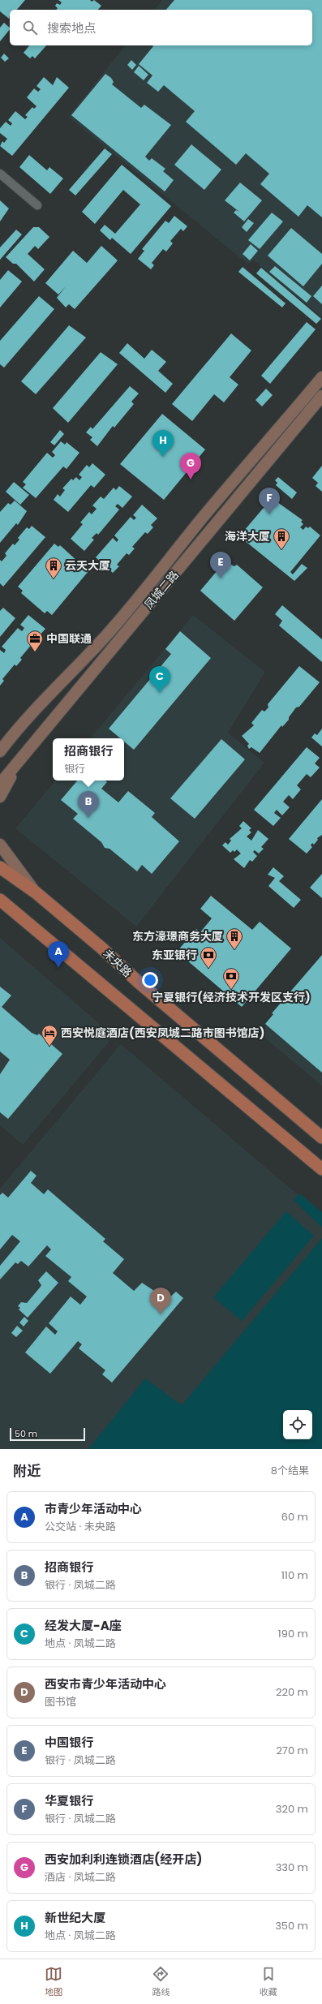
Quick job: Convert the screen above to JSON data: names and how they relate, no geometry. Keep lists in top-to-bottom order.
{
  "streets": {
    "main road": ["凤城二路", "未央路"]
  },
  "places": {
    "building": ["海洋大厦", "云天大厦", "东方濠璟商务大厦"],
    "office": ["中国联通"],
    "bank": ["东亚银行", "宁夏银行(经济技术开发区支行)"],
    "hotel": ["西安悦庭酒店(西安凤城二路市图书馆店)"]
  },
  "scale_bar": "50 m",
  "page": {
    "search": "搜索地点",
    "pins": [
      "H",
      "G",
      "F",
      "E",
      "C",
      "B",
      "A",
      "D"
    ],
    "popup": ["招商银行", "银行"],
    "scale": "50 m",
    "heading": ["附近", "8个结果"],
    "list": [
      {
        "mark": "A",
        "name": "市青少年活动中心",
        "note": "公交站 · 未央路",
        "value": "60 m"
      },
      {
        "mark": "B",
        "name": "招商银行",
        "note": "银行 · 凤城二路",
        "value": "110 m"
      },
      {
        "mark": "C",
        "name": "经发大厦-A座",
        "note": "地点 · 凤城二路",
        "value": "190 m"
      },
      {
        "mark": "D",
        "name": "西安市青少年活动中心",
        "note": "图书馆",
        "value": "220 m"
      },
      {
        "mark": "E",
        "name": "中国银行",
        "note": "银行 · 凤城二路",
        "value": "270 m"
      },
      {
        "mark": "F",
        "name": "华夏银行",
        "note": "银行 · 凤城二路",
        "value": "320 m"
      },
      {
        "mark": "G",
        "name": "西安加利利连锁酒店(经开店)",
        "note": "酒店 · 凤城二路",
        "value": "330 m"
      },
      {
        "mark": "H",
        "name": "新世纪大厦",
        "note": "地点 · 凤城二路",
        "value": "350 m"
      }
    ],
    "nav": ["地图", "路线", "收藏"]
  }
}
